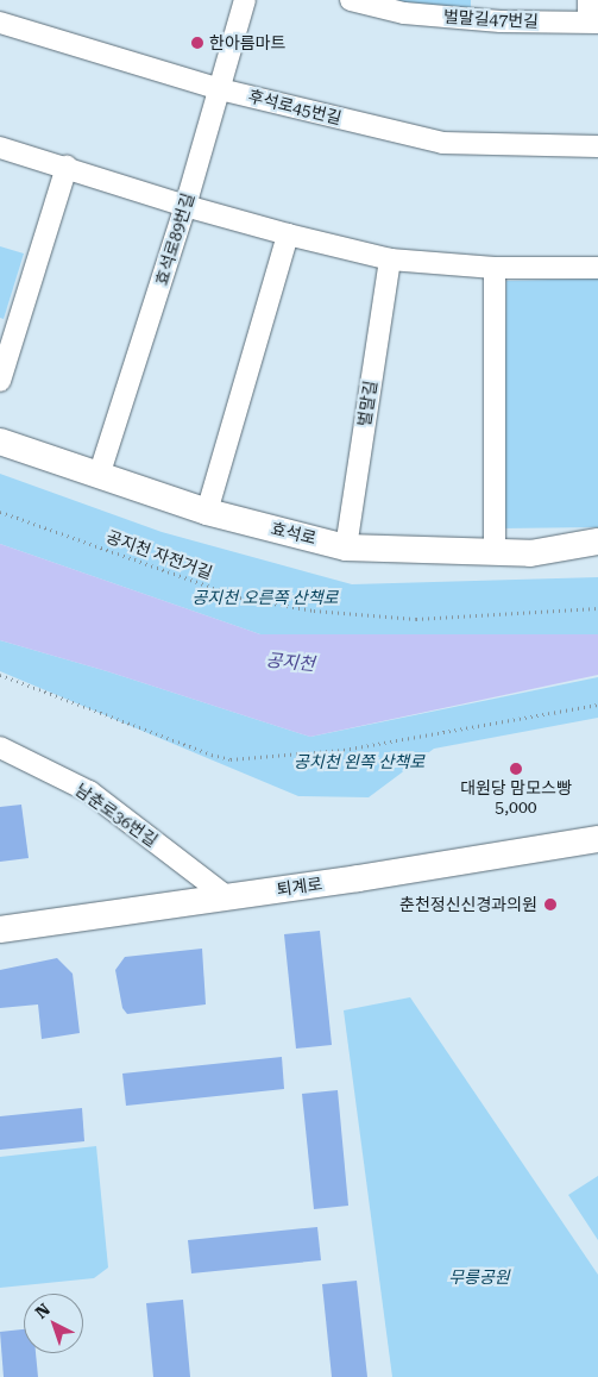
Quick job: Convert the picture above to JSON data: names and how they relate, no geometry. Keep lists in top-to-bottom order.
{
  "streets": {
    "street": [
      "벌말길47번길",
      "후석로45번길",
      "효석로89번길",
      "벌말길",
      "효석로",
      "남춘로36번길",
      "퇴계로"
    ],
    "path": ["공지천 자전거길"]
  },
  "crossings": [
    ["후석로45번길", "효석로89번길"],
    ["효석로89번길", "효석로"],
    ["벌말길", "효석로"],
    ["남춘로36번길", "퇴계로"]
  ],
  "water": ["공지천"],
  "parks": ["공지천 오른쪽 산책로", "공치천 왼쪽 산책로", "무릉공원"],
  "places": ["한아름마트", "대원당 맘모스빵 5,000", "춘천정신신경과의원"],
  "north": "top left"
}
